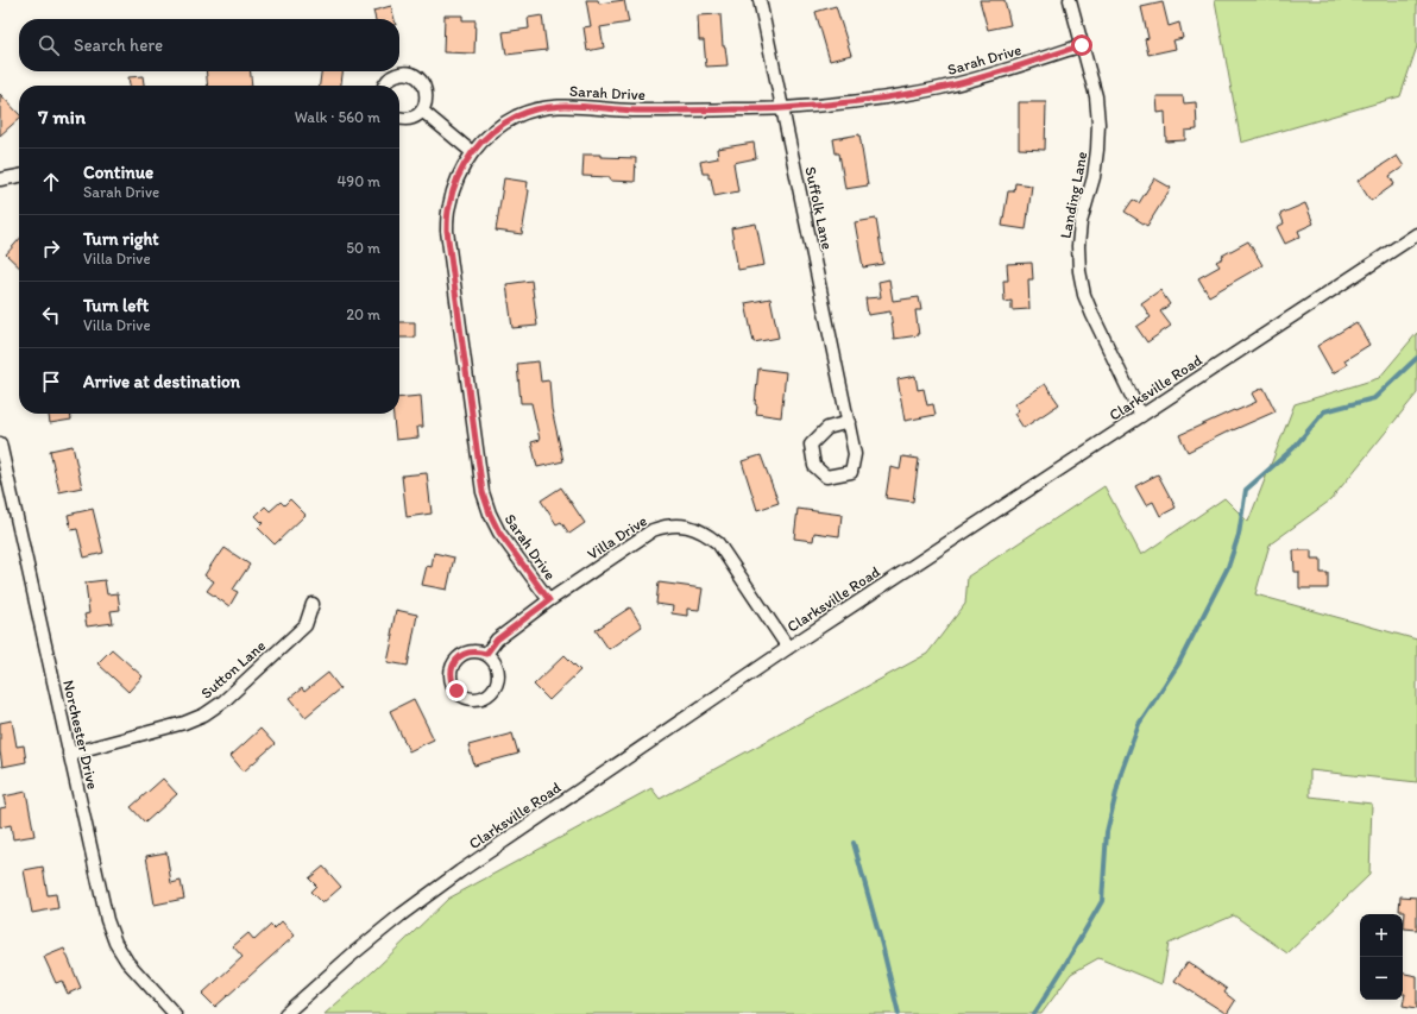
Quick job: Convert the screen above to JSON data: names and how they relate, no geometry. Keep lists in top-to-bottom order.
{
  "streets": {
    "street": [
      "Sarah Drive",
      "Landing Lane",
      "Suffolk Lane",
      "Clarksville Road",
      "Villa Drive",
      "Sutton Lane",
      "Norchester Drive"
    ]
  },
  "crossings": [
    ["Sarah Drive", "Landing Lane"],
    ["Sarah Drive", "Suffolk Lane"],
    ["Sarah Drive", "Villa Drive"],
    ["Landing Lane", "Clarksville Road"],
    ["Clarksville Road", "Villa Drive"],
    ["Sutton Lane", "Norchester Drive"]
  ],
  "page": {
    "search": "Search here",
    "heading": ["7 min", "Walk · 560 m"],
    "list": [
      ["Continue", "Sarah Drive", "490 m"],
      ["Turn right", "Villa Drive", "50 m"],
      ["Turn left", "Villa Drive", "20 m"],
      "Arrive at destination"
    ],
    "map_buttons": ["+", "−"]
  }
}
